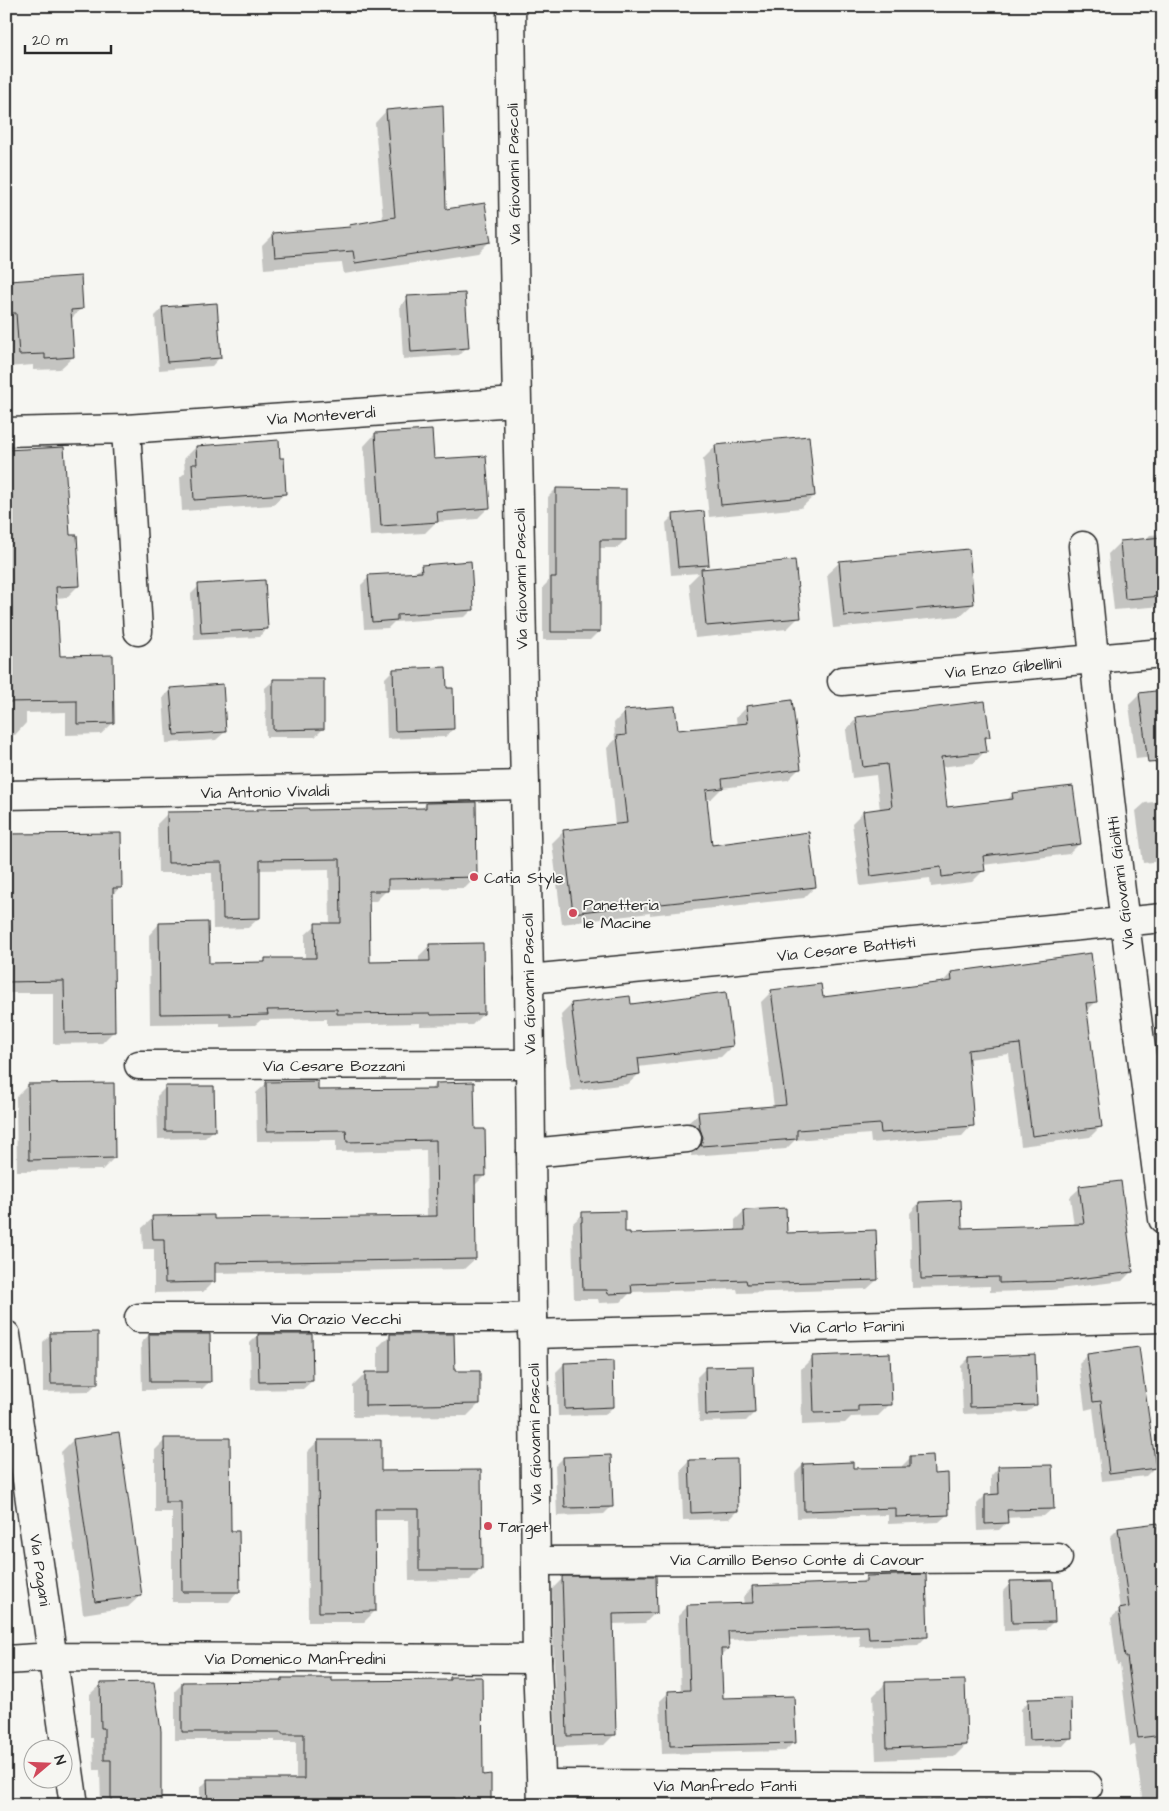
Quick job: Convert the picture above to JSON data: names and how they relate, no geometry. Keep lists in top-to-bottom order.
{
  "streets": {
    "street": [
      "Via Giovanni Pascoli",
      "Via Monteverdi",
      "Via Enzo Gibellini",
      "Via Antonio Vivaldi",
      "Via Giovanni Giolitti",
      "Via Cesare Battisti",
      "Via Cesare Bozzani",
      "Via Orazio Vecchi",
      "Via Carlo Farini",
      "Via Camillo Benso Conte di Cavour",
      "Via Pagani",
      "Via Domenico Manfredini",
      "Via Manfredo Fanti"
    ]
  },
  "crossings": [
    ["Via Giovanni Pascoli", "Via Monteverdi"],
    ["Via Giovanni Pascoli", "Via Antonio Vivaldi"],
    ["Via Giovanni Pascoli", "Via Cesare Battisti"],
    ["Via Giovanni Pascoli", "Via Cesare Bozzani"],
    ["Via Giovanni Pascoli", "Via Orazio Vecchi"],
    ["Via Giovanni Pascoli", "Via Carlo Farini"],
    ["Via Giovanni Pascoli", "Via Camillo Benso Conte di Cavour"],
    ["Via Giovanni Pascoli", "Via Domenico Manfredini"],
    ["Via Giovanni Pascoli", "Via Manfredo Fanti"],
    ["Via Enzo Gibellini", "Via Giovanni Giolitti"],
    ["Via Giovanni Giolitti", "Via Cesare Battisti"],
    ["Via Orazio Vecchi", "Via Carlo Farini"],
    ["Via Pagani", "Via Domenico Manfredini"]
  ],
  "places": ["Catia Style", "Panetteria le Macine", "Target"],
  "scale_bar": "20 m",
  "north": "right"
}
